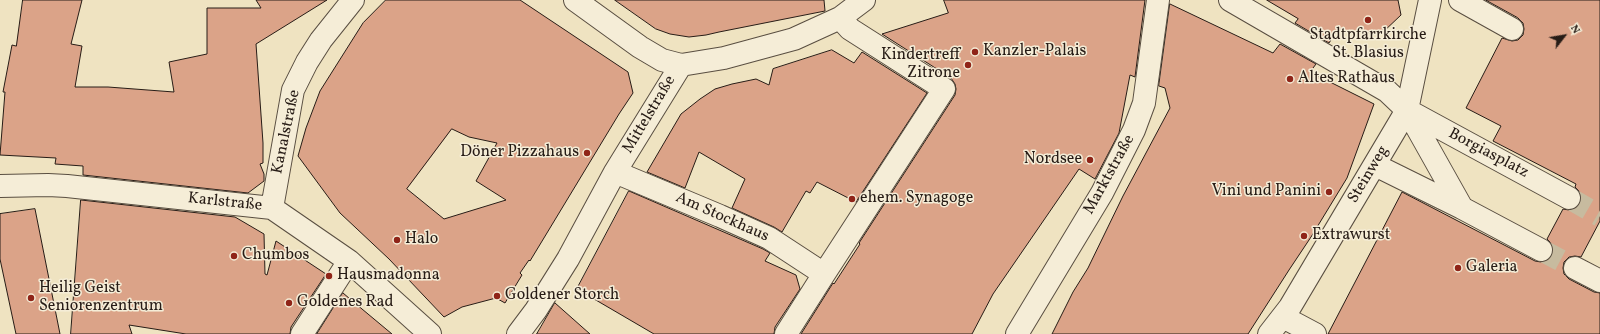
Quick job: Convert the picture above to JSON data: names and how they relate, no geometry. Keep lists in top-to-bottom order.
{
  "streets": {
    "street": [
      "Mittelstraße",
      "Kanalstraße",
      "Borgiasplatz",
      "Marktstraße",
      "Steinweg",
      "Karlstraße",
      "Am Stockhaus"
    ]
  },
  "crossings": [
    ["Mittelstraße", "Am Stockhaus"],
    ["Kanalstraße", "Karlstraße"],
    ["Borgiasplatz", "Steinweg"]
  ],
  "places": [
    "Stadtpfarrkirche St. Blasius",
    "Kanzler-Palais",
    "Kindertreff Zitrone",
    "Altes Rathaus",
    "Döner Pizzahaus",
    "Nordsee",
    "Vini und Panini",
    "ehem. Synagoge",
    "Extrawurst",
    "Halo",
    "Chumbos",
    "Galeria",
    "Hausmadonna",
    "Goldener Storch",
    "Heilig Geist Seniorenzentrum",
    "Goldenes Rad"
  ],
  "north": "top right"
}
